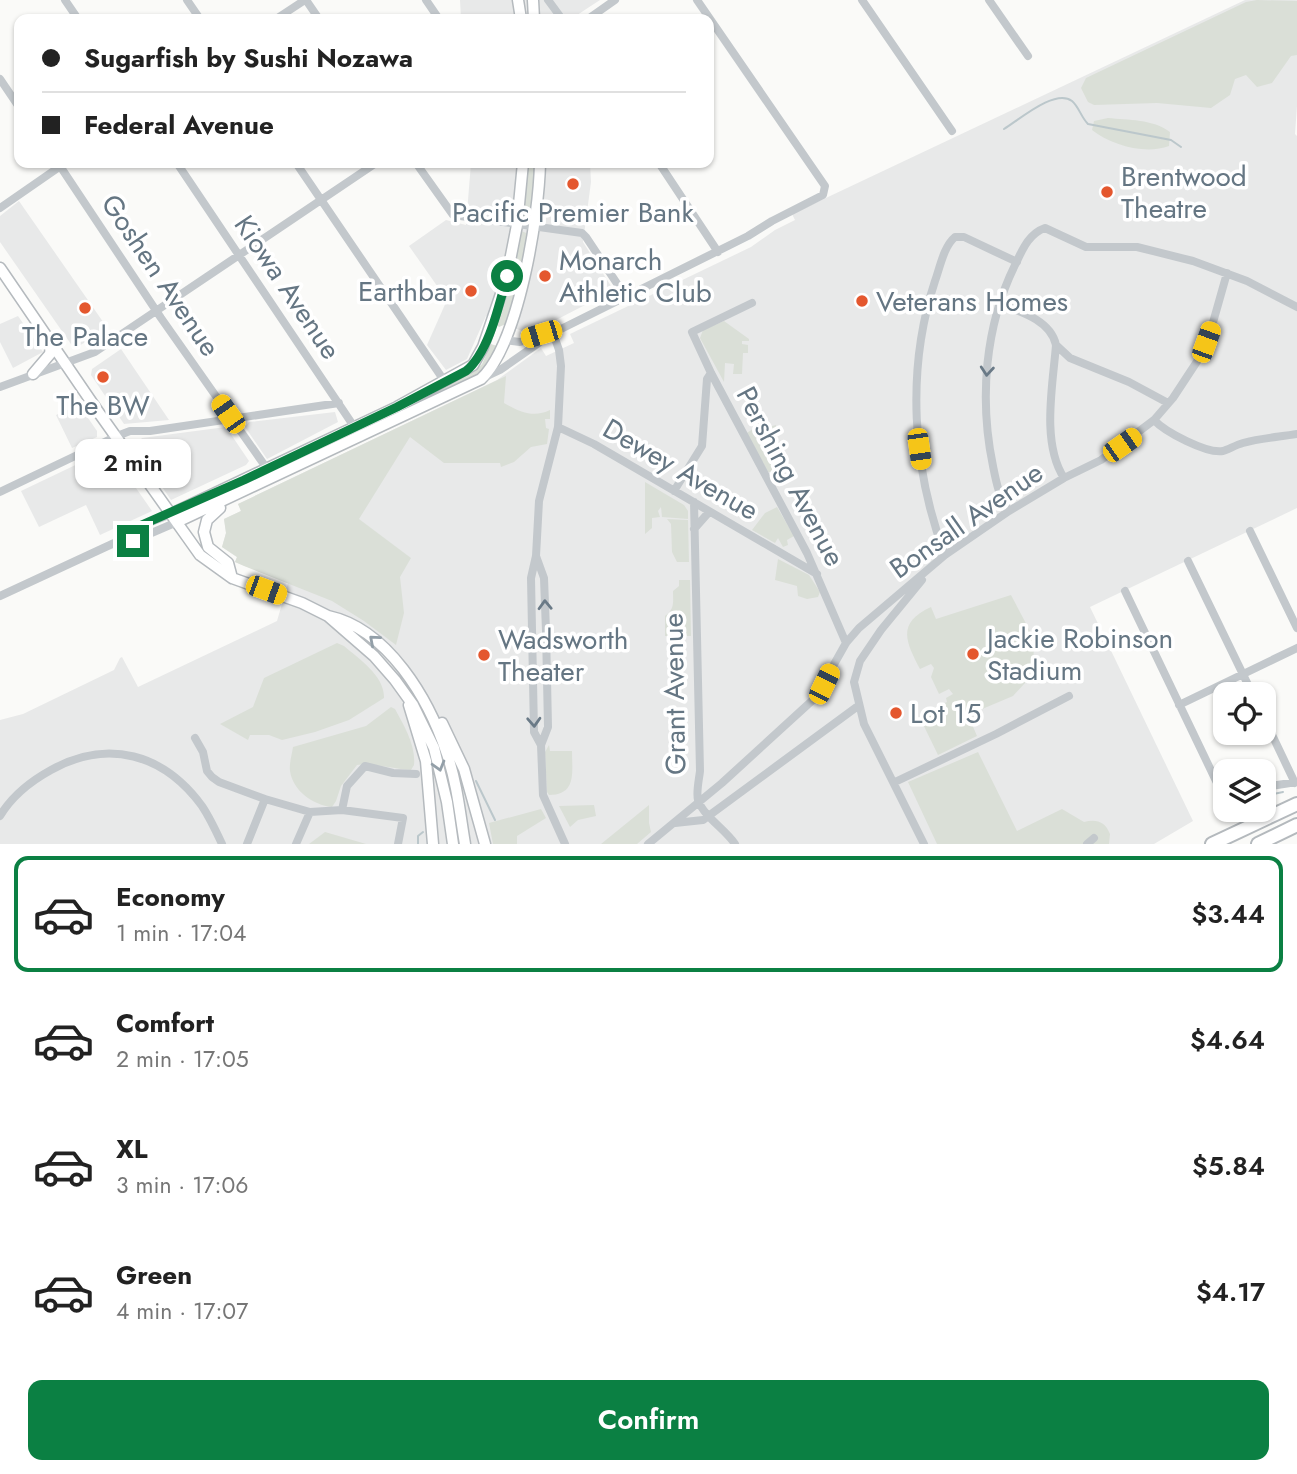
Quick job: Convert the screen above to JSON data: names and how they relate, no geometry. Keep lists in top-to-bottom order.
{
  "streets": {
    "street": [
      "Goshen Avenue",
      "Kiowa Avenue",
      "Dewey Avenue",
      "Pershing Avenue",
      "Bonsall Avenue",
      "Grant Avenue"
    ]
  },
  "crossings": [
    ["Dewey Avenue", "Pershing Avenue"],
    ["Dewey Avenue", "Grant Avenue"],
    ["Pershing Avenue", "Bonsall Avenue"],
    ["Bonsall Avenue", "Grant Avenue"]
  ],
  "places": [
    "Pacific Premier Bank",
    "Brentwood Theatre",
    "Monarch Athletic Club",
    "Earthbar",
    "Veterans Homes",
    "The Palace",
    "The BW",
    "Jackie Robinson Stadium",
    "Wadsworth Theater",
    "Lot 15"
  ],
  "page": {
    "banner": ["Sugarfish by Sushi Nozawa", "Federal Avenue"],
    "bubble": "2 min",
    "list": [
      {
        "name": "Economy",
        "note": "1 min · 17:04",
        "value": "$3.44"
      },
      {
        "name": "Comfort",
        "note": "2 min · 17:05",
        "value": "$4.64"
      },
      {
        "name": "XL",
        "note": "3 min · 17:06",
        "value": "$5.84"
      },
      {
        "name": "Green",
        "note": "4 min · 17:07",
        "value": "$4.17"
      }
    ],
    "buttons": "Confirm"
  }
}
